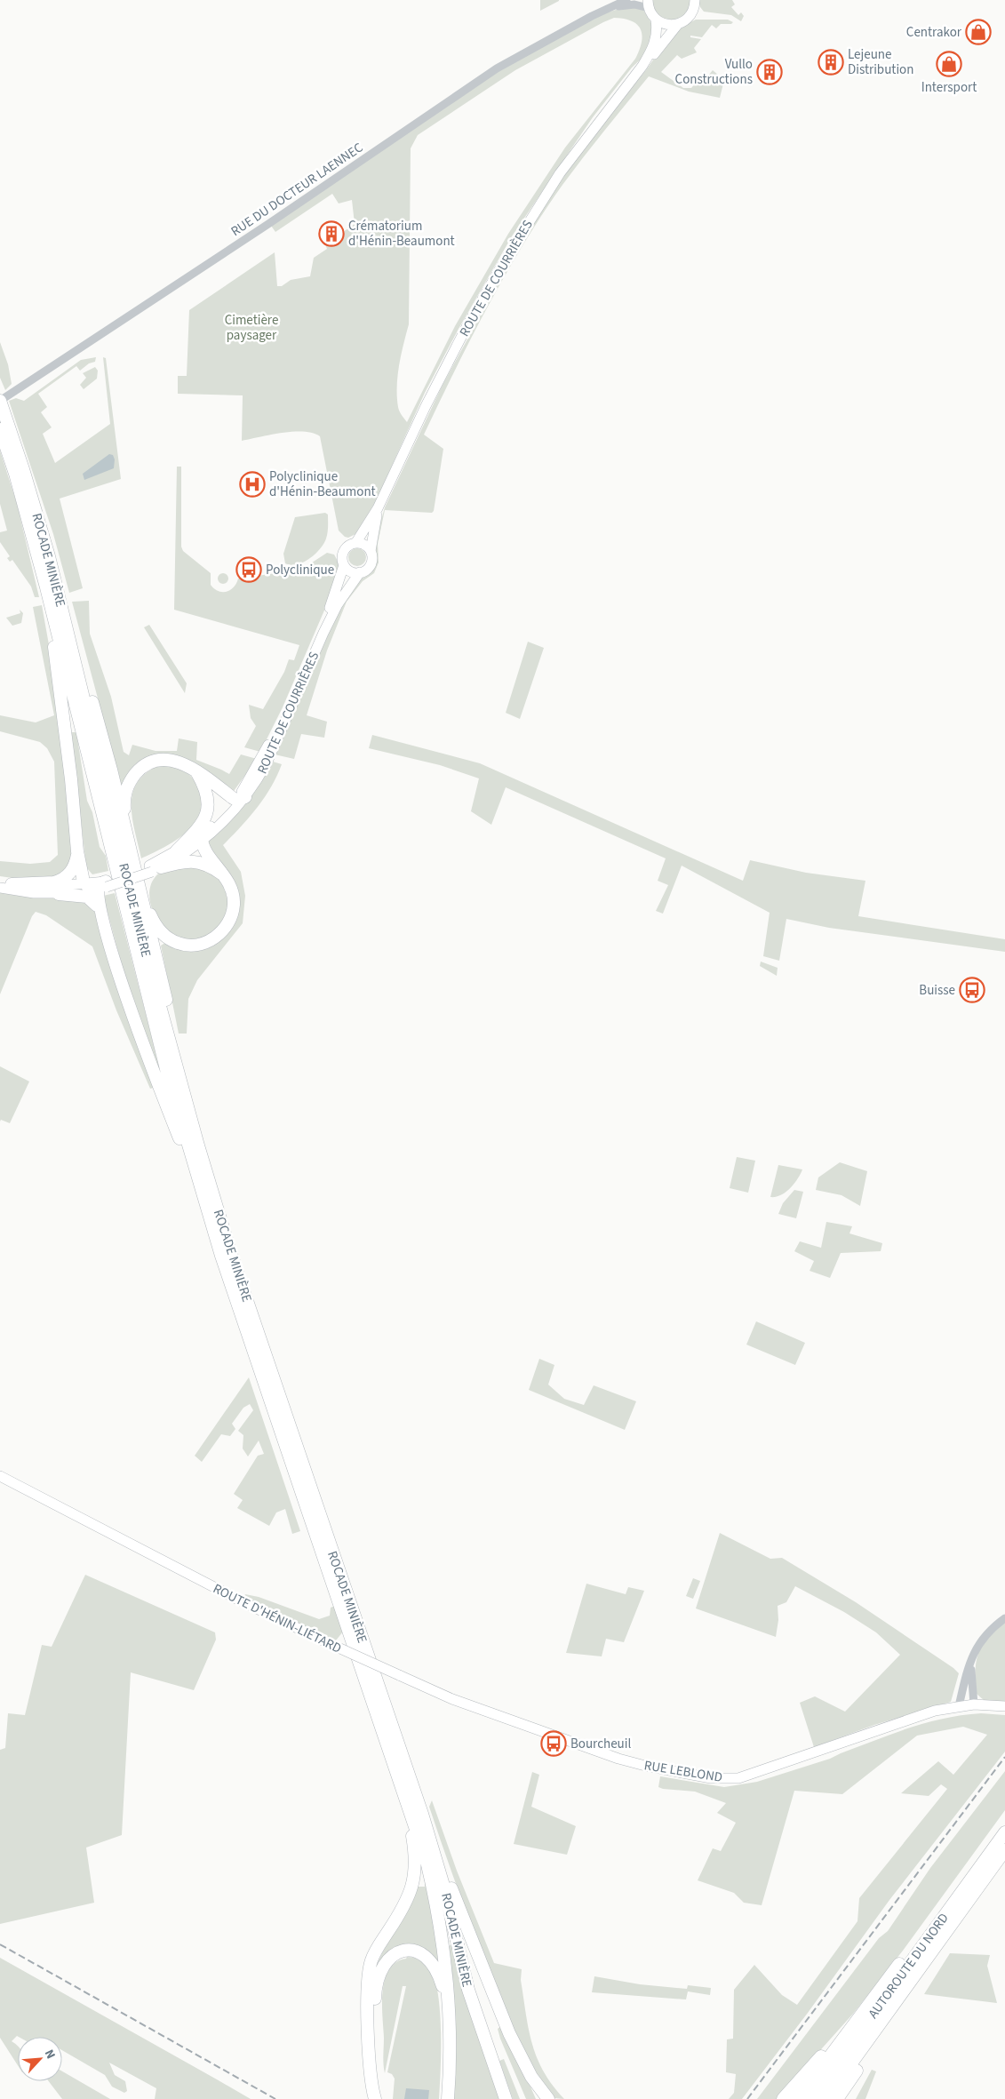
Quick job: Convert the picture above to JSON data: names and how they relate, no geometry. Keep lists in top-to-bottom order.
{
  "streets": {
    "highway": ["ROCADE MINIÈRE", "AUTOROUTE DU NORD"],
    "main road": ["ROUTE DE COURRIÈRES", "ROUTE D'HÉNIN-LIÉTARD", "RUE LEBLOND"],
    "street": ["RUE DU DOCTEUR LAENNEC"]
  },
  "crossings": [
    ["RUE DU DOCTEUR LAENNEC", "ROCADE MINIÈRE"],
    ["ROUTE D'HÉNIN-LIÉTARD", "RUE LEBLOND"]
  ],
  "parks": ["Cimetière paysager"],
  "places": {
    "shop": ["Centrakor", "Intersport"],
    "building": ["Lejeune Distribution", "Vullo Constructions", "Crématorium d'Hénin-Beaumont"],
    "hospital": ["Polyclinique d'Hénin-Beaumont"],
    "bus stop": ["Polyclinique", "Buisse", "Bourcheuil"]
  },
  "north": "top right"
}
